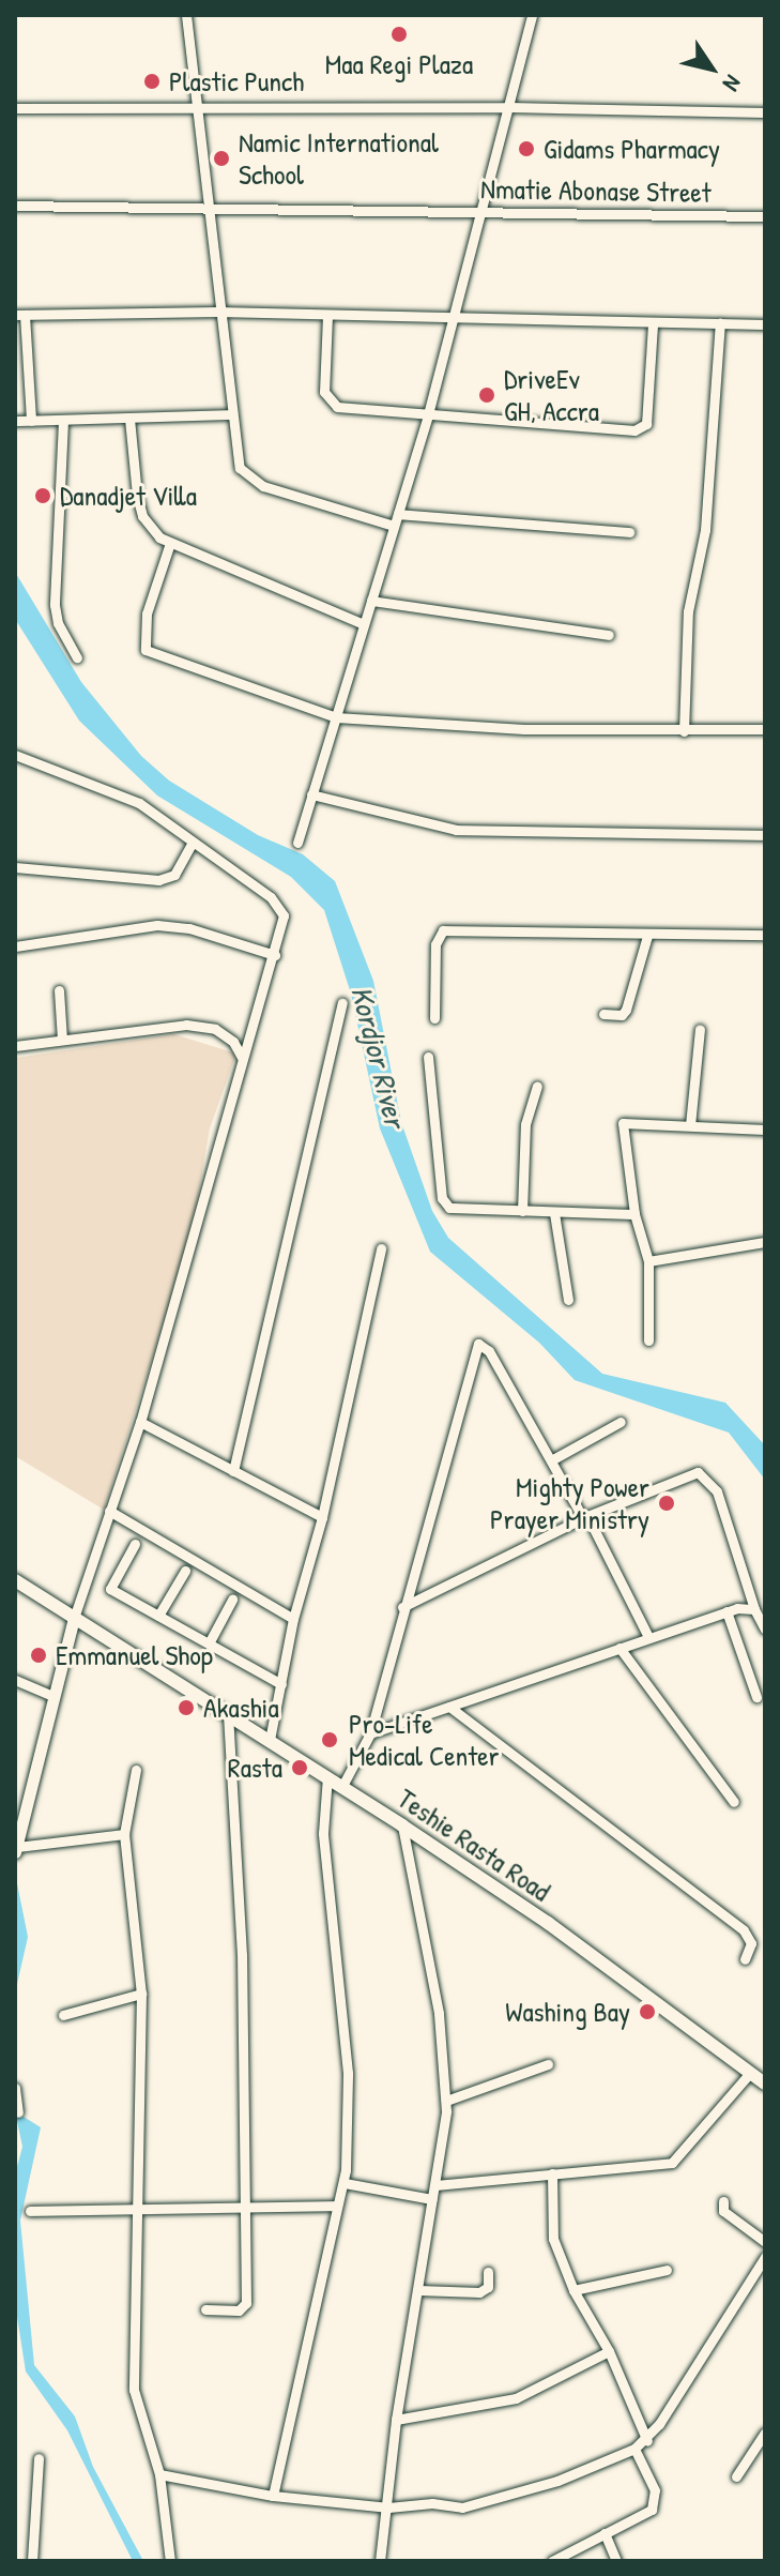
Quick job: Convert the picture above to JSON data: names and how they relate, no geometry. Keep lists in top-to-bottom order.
{
  "streets": {
    "main road": ["Teshie Rasta Road"],
    "street": ["Nmatie Abonase Street"]
  },
  "water": ["Kordjor River"],
  "places": [
    "Maa Regi Plaza",
    "Plastic Punch",
    "Gidams Pharmacy",
    "Namic International School",
    "DriveEv GH, Accra",
    "Danadjet Villa",
    "Mighty Power Prayer Ministry",
    "Emmanuel Shop",
    "Akashia",
    "Pro-Life Medical Center",
    "Rasta",
    "Washing Bay"
  ],
  "north": "bottom right"
}
